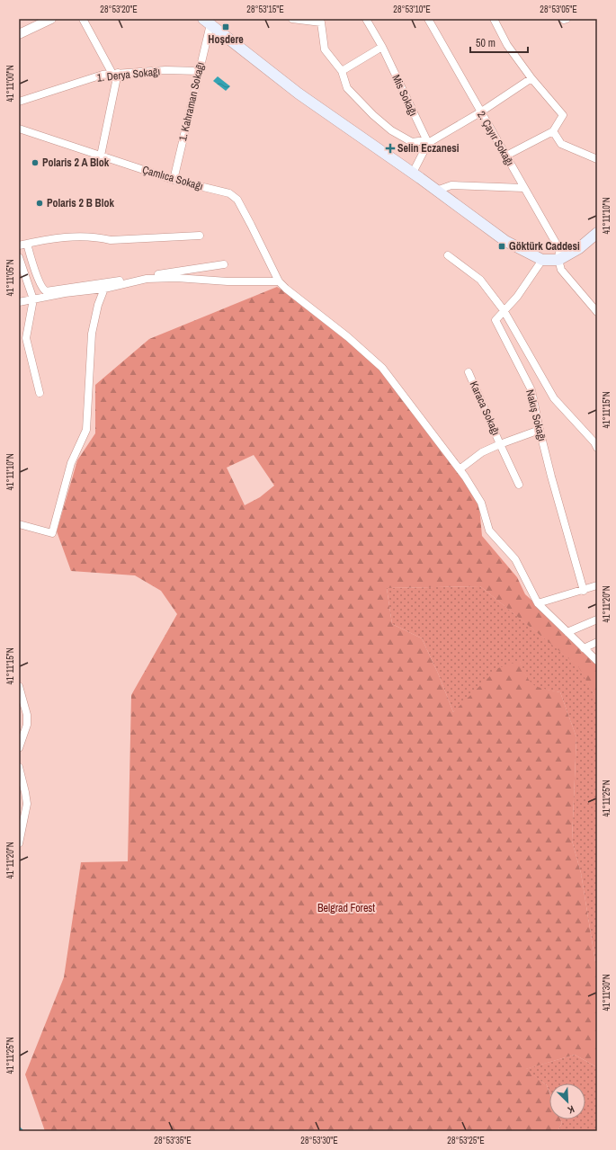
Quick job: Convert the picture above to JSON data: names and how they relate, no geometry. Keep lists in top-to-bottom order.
{
  "streets": {
    "street": [
      "1. Derya Sokağı",
      "Mis Sokağı",
      "1. Kahraman Sokağı",
      "2. Çayır Sokağı",
      "Çamlıca Sokağı",
      "Karaca Sokağı",
      "Nakış Sokağı"
    ]
  },
  "crossings": [
    ["1. Derya Sokağı", "1. Kahraman Sokağı"],
    ["1. Kahraman Sokağı", "Çamlıca Sokağı"]
  ],
  "parks": ["Belgrad Forest"],
  "places": {
    "transit": ["Hoşdere", "Göktürk Caddesi"],
    "health": ["Selin Eczanesi"],
    "other": ["Polaris 2 A Blok", "Polaris 2 B Blok"]
  },
  "scale_bar": "50 m",
  "north": "bottom right",
  "coordinates": [
    "28°53'20\"E",
    "28°53'15\"E",
    "28°53'10\"E",
    "28°53'05\"E",
    "41°11'00\"N",
    "41°11'10\"N",
    "41°11'05\"N",
    "41°11'15\"N",
    "41°11'20\"N",
    "41°11'25\"N",
    "41°11'30\"N",
    "28°53'35\"E",
    "28°53'30\"E",
    "28°53'25\"E"
  ]
}
